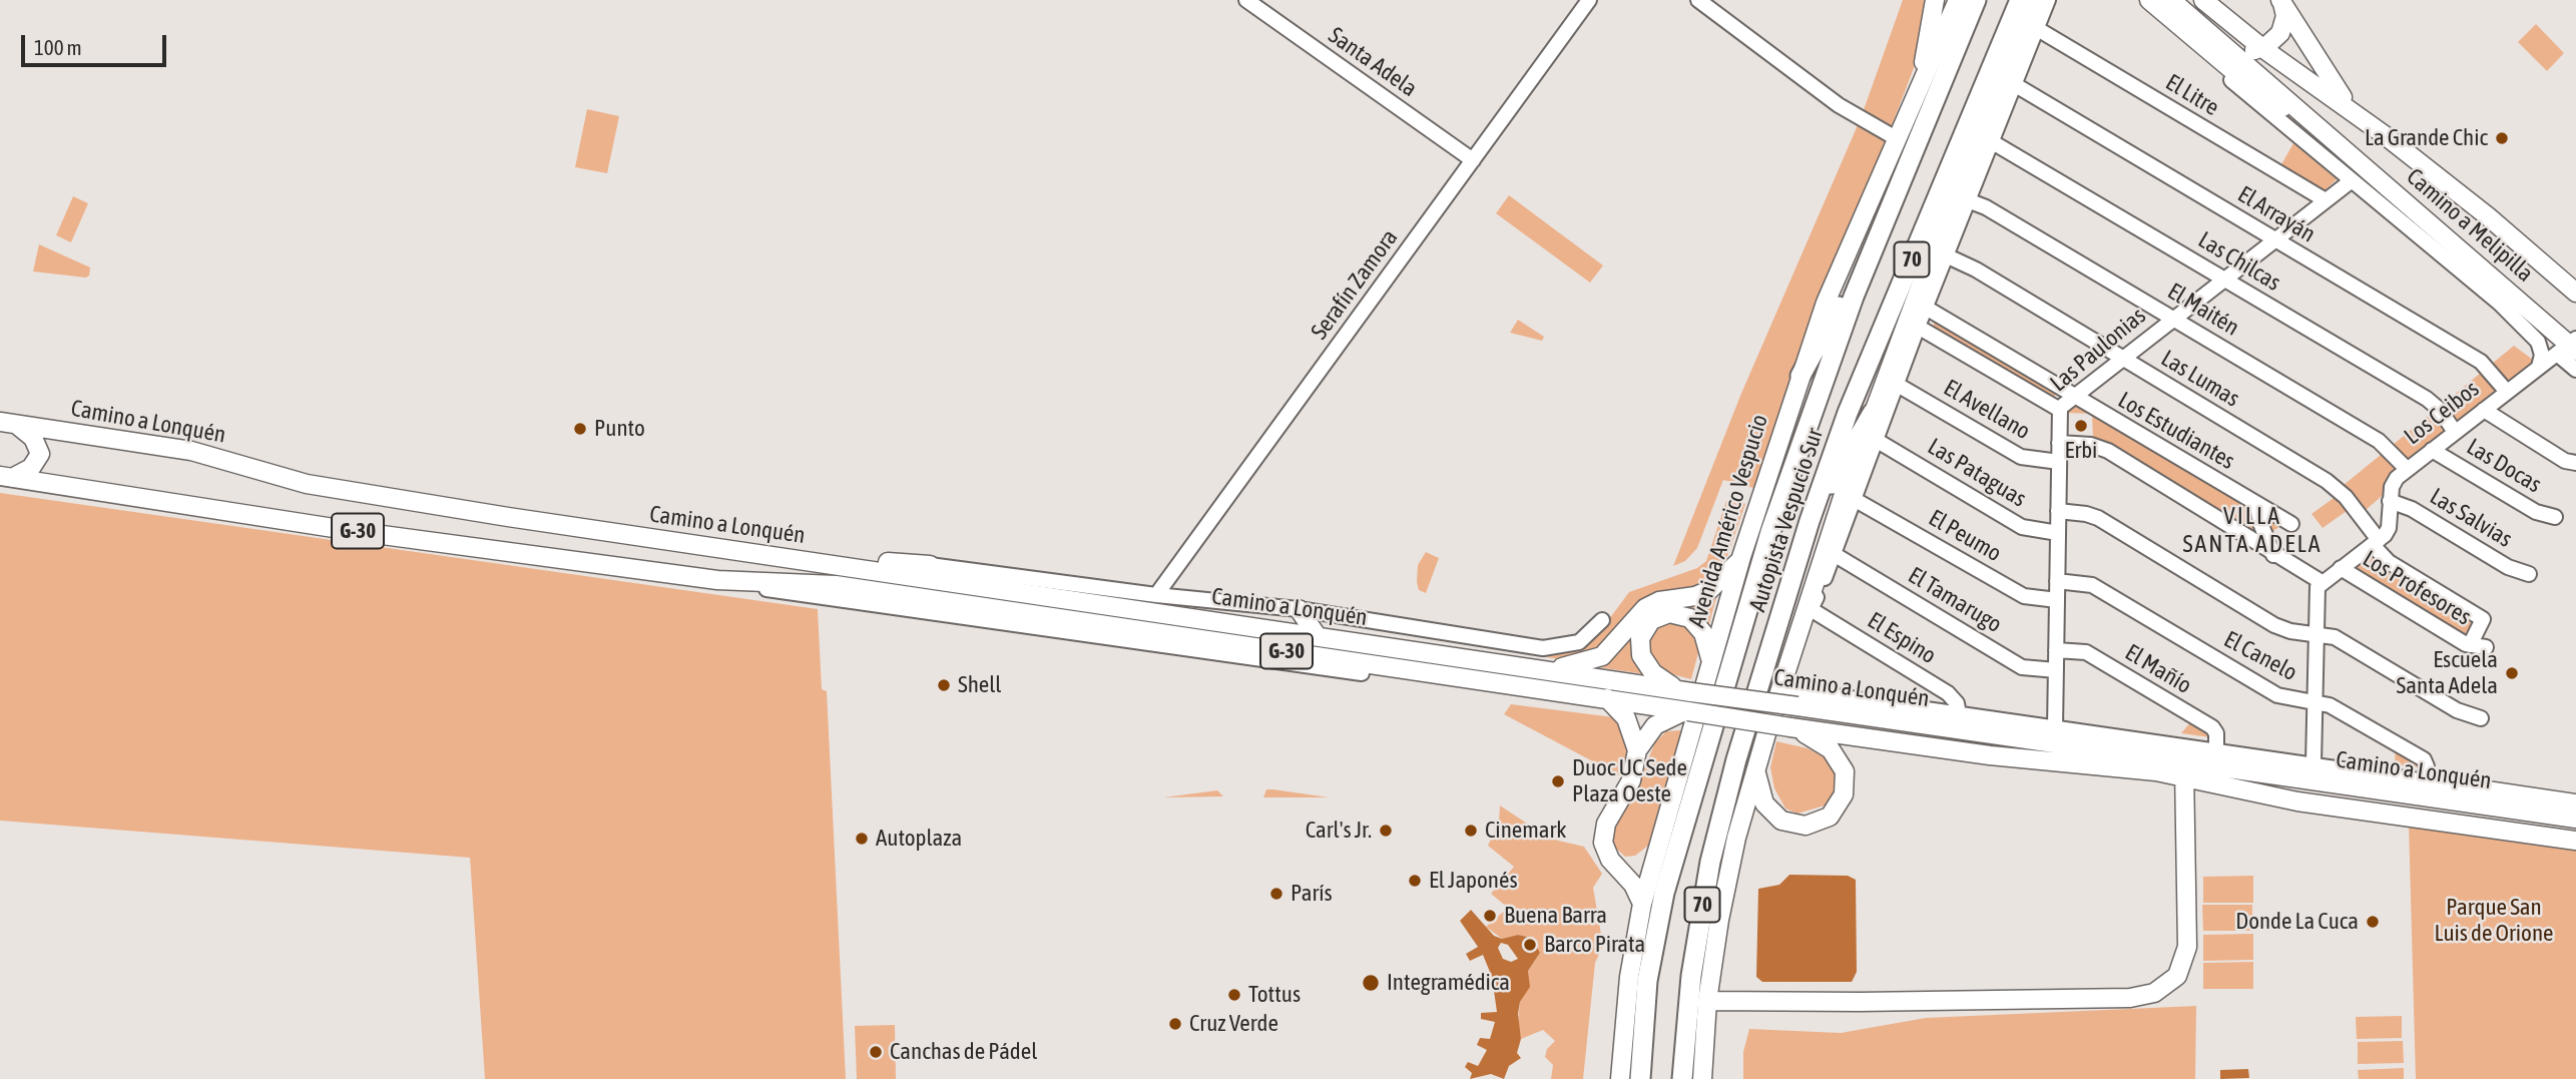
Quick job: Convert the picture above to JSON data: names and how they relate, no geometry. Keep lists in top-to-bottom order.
{
  "streets": {
    "highway": ["70", "Autopista Vespucio Sur"],
    "main road": [
      "Camino a Melipilla",
      "Camino a Lonquén",
      "Avenida Américo Vespucio",
      "G-30"
    ],
    "street": [
      "Santa Adela",
      "El Litre",
      "El Arrayán",
      "Las Chilcas",
      "Serafín Zamora",
      "El Maitén",
      "Las Paulonias",
      "Las Lumas",
      "El Avellano",
      "Los Ceibos",
      "Los Estudiantes",
      "Las Docas",
      "Las Pataguas",
      "Las Salvias",
      "El Peumo",
      "Los Profesores",
      "El Tamarugo",
      "El Espino",
      "El Canelo",
      "El Mañío"
    ]
  },
  "crossings": [
    ["Santa Adela", "Serafín Zamora"],
    ["El Litre", "Las Paulonias"],
    ["El Arrayán", "Las Paulonias"],
    ["El Arrayán", "Los Ceibos"],
    ["Camino a Melipilla", "Las Paulonias"],
    ["Camino a Melipilla", "Los Ceibos"],
    ["Las Chilcas", "Las Paulonias"],
    ["Las Chilcas", "Los Ceibos"],
    ["Serafín Zamora", "Camino a Lonquén"],
    ["El Maitén", "Las Paulonias"],
    ["El Maitén", "Los Ceibos"],
    ["Las Paulonias", "Las Lumas"],
    ["Las Paulonias", "El Avellano"],
    ["Las Paulonias", "Camino a Lonquén"],
    ["Las Paulonias", "Los Estudiantes"],
    ["Las Paulonias", "Las Pataguas"],
    ["Las Paulonias", "El Peumo"],
    ["Las Paulonias", "El Tamarugo"],
    ["Las Paulonias", "El Canelo"],
    ["Las Paulonias", "El Mañío"],
    ["Las Lumas", "Los Ceibos"],
    ["Las Lumas", "Los Profesores"],
    ["Los Ceibos", "Las Docas"],
    ["Los Ceibos", "Las Salvias"],
    ["Los Ceibos", "Los Profesores"],
    ["Camino a Lonquén", "El Espino"],
    ["Camino a Lonquén", "El Canelo"],
    ["Camino a Lonquén", "El Mañío"]
  ],
  "districts": ["VILLA SANTA ADELA"],
  "parks": ["Parque San Luis de Orione"],
  "places": [
    "La Grande Chic",
    "Erbi",
    "Punto",
    "Escuela Santa Adela",
    "Shell",
    "Duoc UC Sede Plaza Oeste",
    "Carl's Jr.",
    "Cinemark",
    "Autoplaza",
    "El Japonés",
    "París",
    "Buena Barra",
    "Donde La Cuca",
    "Barco Pirata",
    "Integramédica",
    "Tottus",
    "Cruz Verde",
    "Canchas de Pádel"
  ],
  "scale_bar": "100 m"
}
